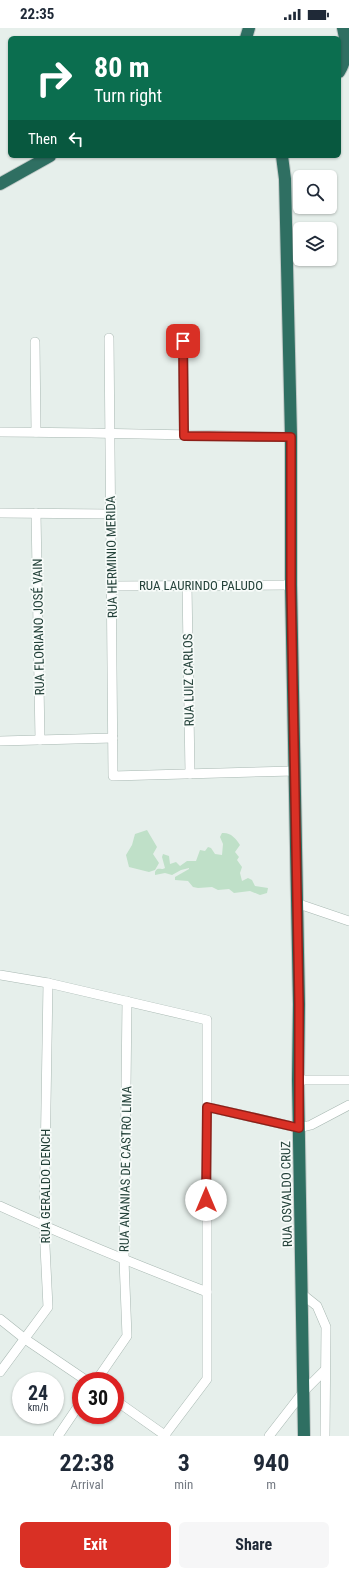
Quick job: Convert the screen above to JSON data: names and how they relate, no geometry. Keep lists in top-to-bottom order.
{
  "streets": {
    "highway": ["RUA OSVALDO CRUZ"],
    "street": [
      "RUA HERMINIO MERIDA",
      "RUA LAURINDO PALUDO",
      "RUA FLORIANO JOSÉ VAIN",
      "RUA LUIZ CARLOS",
      "RUA ANANIAS DE CASTRO LIMA",
      "RUA GERALDO DENCH"
    ]
  },
  "crossings": [
    ["RUA HERMINIO MERIDA", "RUA LAURINDO PALUDO"],
    ["RUA HERMINIO MERIDA", "RUA LUIZ CARLOS"],
    ["RUA LAURINDO PALUDO", "RUA LUIZ CARLOS"],
    ["RUA LAURINDO PALUDO", "RUA OSVALDO CRUZ"]
  ],
  "page": {
    "status": "22:35",
    "turn": ["80 m", "Turn right"],
    "then": "Then",
    "speed": "24 km/h",
    "limit": "30",
    "eta": [
      "22:38",
      "Arrival",
      "3",
      "min",
      "940",
      "m"
    ],
    "buttons": ["Exit", "Share"]
  }
}
